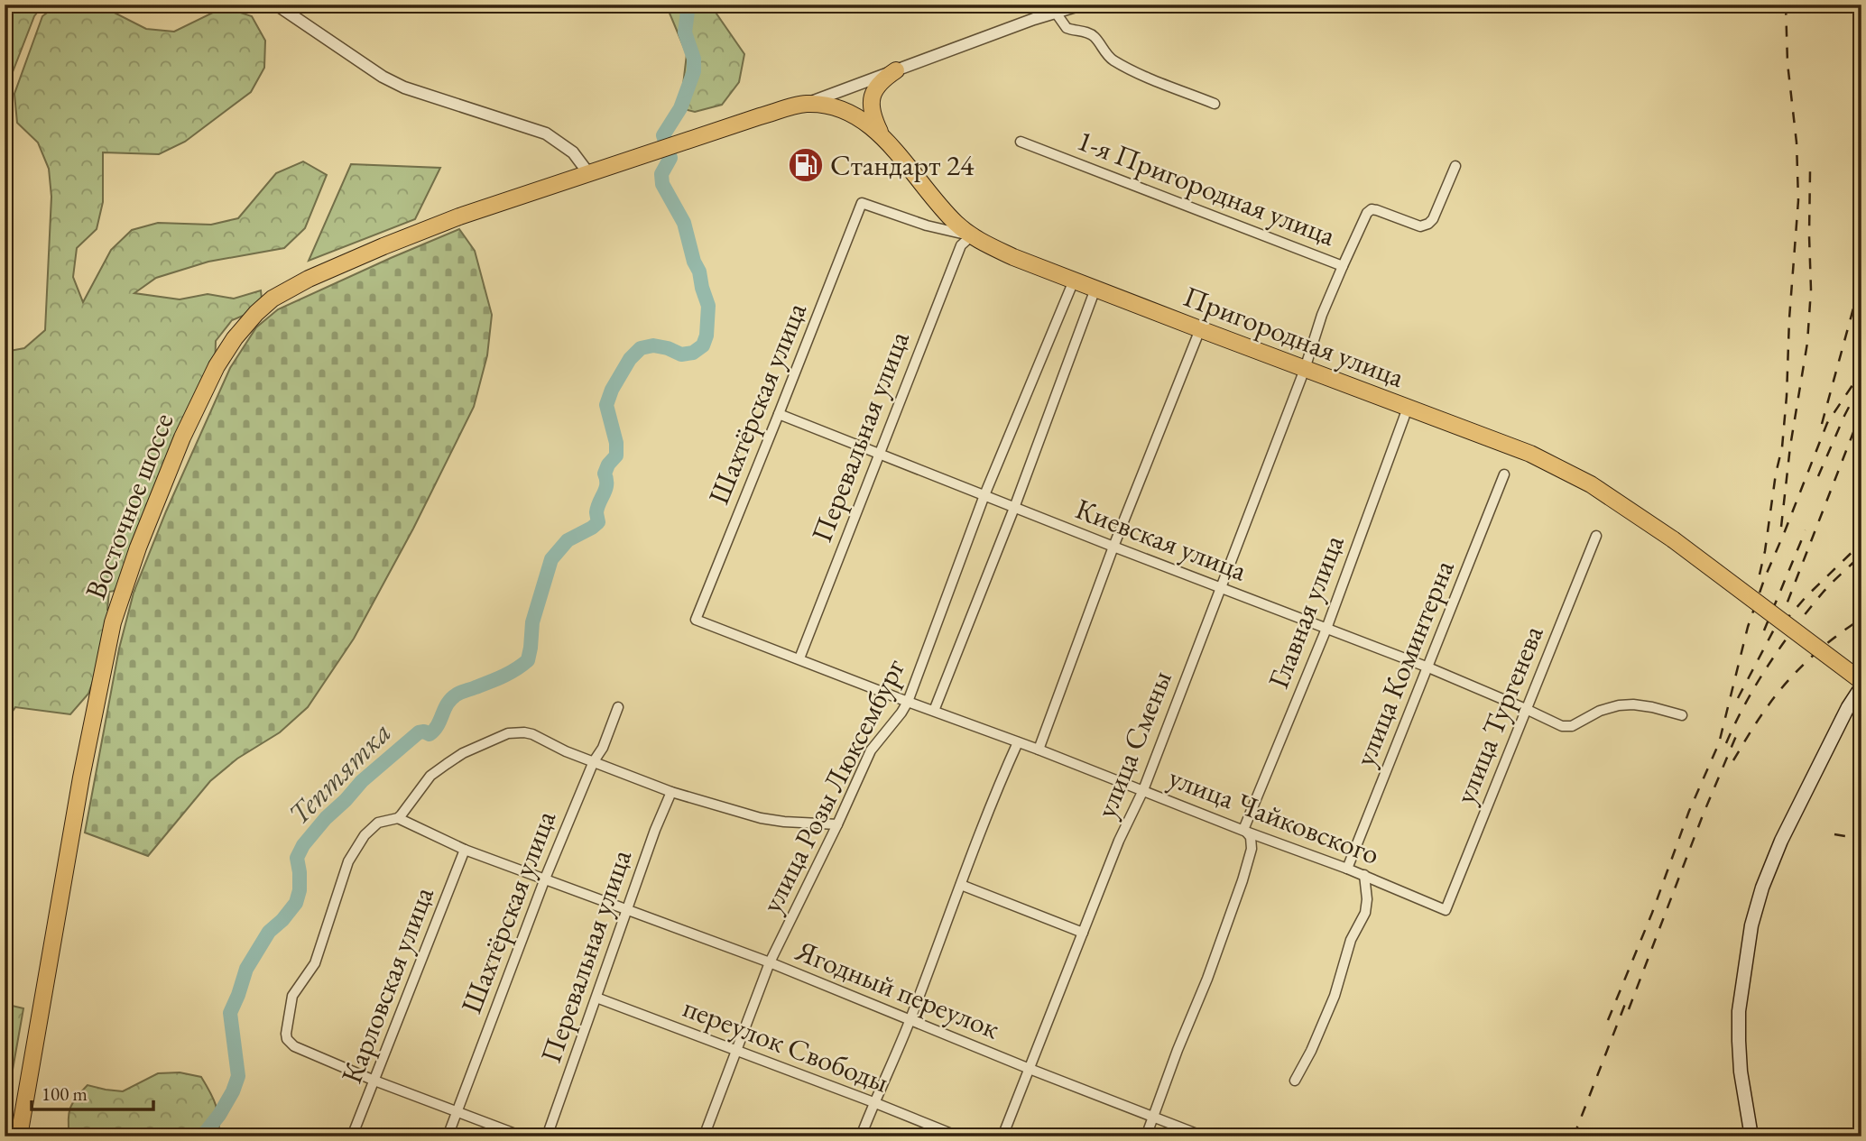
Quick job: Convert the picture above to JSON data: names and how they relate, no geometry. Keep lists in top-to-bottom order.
{
  "streets": {
    "highway": ["Пригородная улица", "Восточное шоссе"],
    "street": [
      "1-я Пригородная улица",
      "Шахтёрская улица",
      "Перевальная улица",
      "Киевская улица",
      "Главная улица",
      "улица Коминтерна",
      "улица Тургенева",
      "улица Смены",
      "улица Розы Люксембург",
      "улица Чайковского",
      "Карловская улица",
      "Ягодный переулок",
      "переулок Свободы"
    ]
  },
  "crossings": [
    ["1-я Пригородная улица", "Пригородная улица"],
    ["1-я Пригородная улица", "улица Смены"],
    ["Пригородная улица", "Шахтёрская улица"],
    ["Пригородная улица", "Перевальная улица"],
    ["Пригородная улица", "Восточное шоссе"],
    ["Пригородная улица", "Главная улица"],
    ["Пригородная улица", "улица Смены"],
    ["Пригородная улица", "улица Розы Люксембург"],
    ["Шахтёрская улица", "Перевальная улица"],
    ["Шахтёрская улица", "Киевская улица"],
    ["Шахтёрская улица", "улица Чайковского"],
    ["Шахтёрская улица", "Ягодный переулок"],
    ["Перевальная улица", "Киевская улица"],
    ["Перевальная улица", "улица Чайковского"],
    ["Перевальная улица", "Ягодный переулок"],
    ["Перевальная улица", "переулок Свободы"],
    ["Киевская улица", "Главная улица"],
    ["Киевская улица", "улица Коминтерна"],
    ["Киевская улица", "улица Тургенева"],
    ["Киевская улица", "улица Смены"],
    ["Киевская улица", "улица Розы Люксембург"],
    ["Главная улица", "улица Чайковского"],
    ["Главная улица", "Ягодный переулок"],
    ["улица Коминтерна", "улица Чайковского"],
    ["улица Тургенева", "улица Чайковского"],
    ["улица Смены", "улица Чайковского"],
    ["улица Смены", "Ягодный переулок"],
    ["улица Розы Люксембург", "улица Чайковского"],
    ["улица Розы Люксембург", "Ягодный переулок"],
    ["улица Розы Люксембург", "переулок Свободы"],
    ["Карловская улица", "Ягодный переулок"]
  ],
  "water": ["Тептятка"],
  "places": {
    "fuel station": ["Стандарт 24"]
  },
  "scale_bar": "100 m"
}
